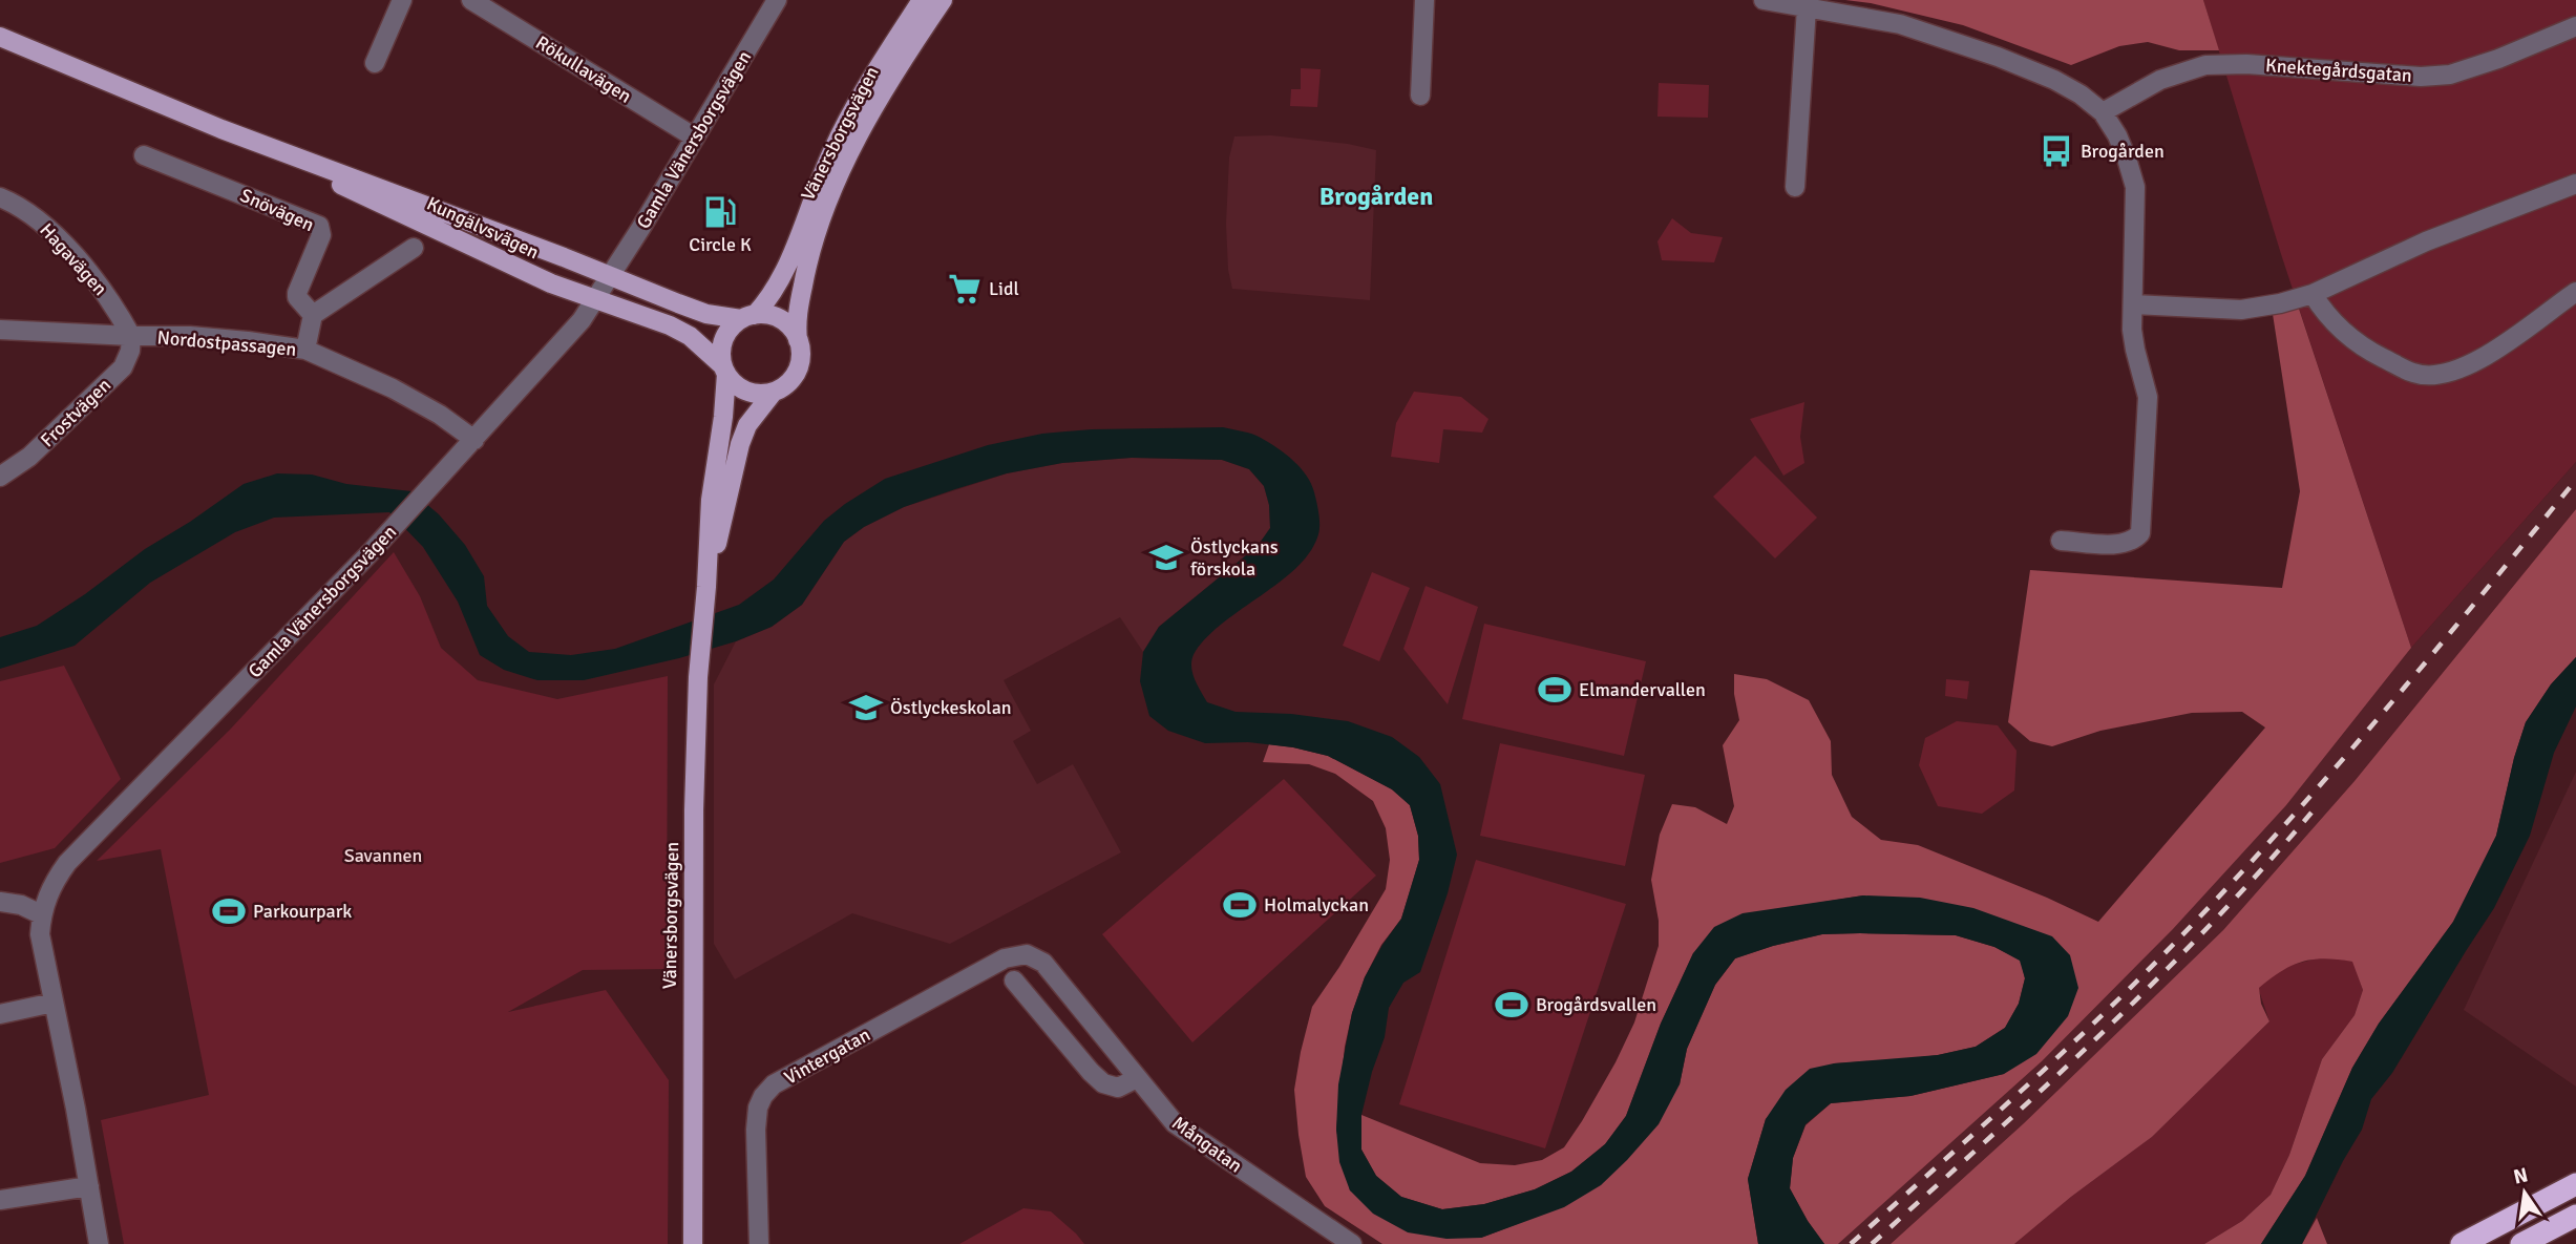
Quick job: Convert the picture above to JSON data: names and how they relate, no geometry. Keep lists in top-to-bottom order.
{
  "streets": {
    "main road": ["Vänersborgsvägen", "Kungälvsvägen"],
    "street": [
      "Rökullavägen",
      "Knektegårdsgatan",
      "Gamla Vänersborgsvägen",
      "Snövägen",
      "Hagavägen",
      "Nordostpassagen",
      "Frostvägen",
      "Vintergatan",
      "Mångatan"
    ]
  },
  "crossings": [
    ["Rökullavägen", "Gamla Vänersborgsvägen"],
    ["Vänersborgsvägen", "Kungälvsvägen"],
    ["Gamla Vänersborgsvägen", "Kungälvsvägen"],
    ["Gamla Vänersborgsvägen", "Nordostpassagen"],
    ["Hagavägen", "Nordostpassagen"],
    ["Hagavägen", "Frostvägen"],
    ["Nordostpassagen", "Frostvägen"],
    ["Vintergatan", "Mångatan"]
  ],
  "districts": ["Brogården"],
  "parks": ["Savannen"],
  "places": {
    "bus stop": ["Brogården"],
    "fuel station": ["Circle K"],
    "supermarket": ["Lidl"],
    "school or university": ["Östlyckans förskola", "Östlyckeskolan"],
    "sports": [
      "Elmandervallen",
      "Holmalyckan",
      "Parkourpark",
      "Brogårdsvallen"
    ]
  },
  "north": "top"
}
